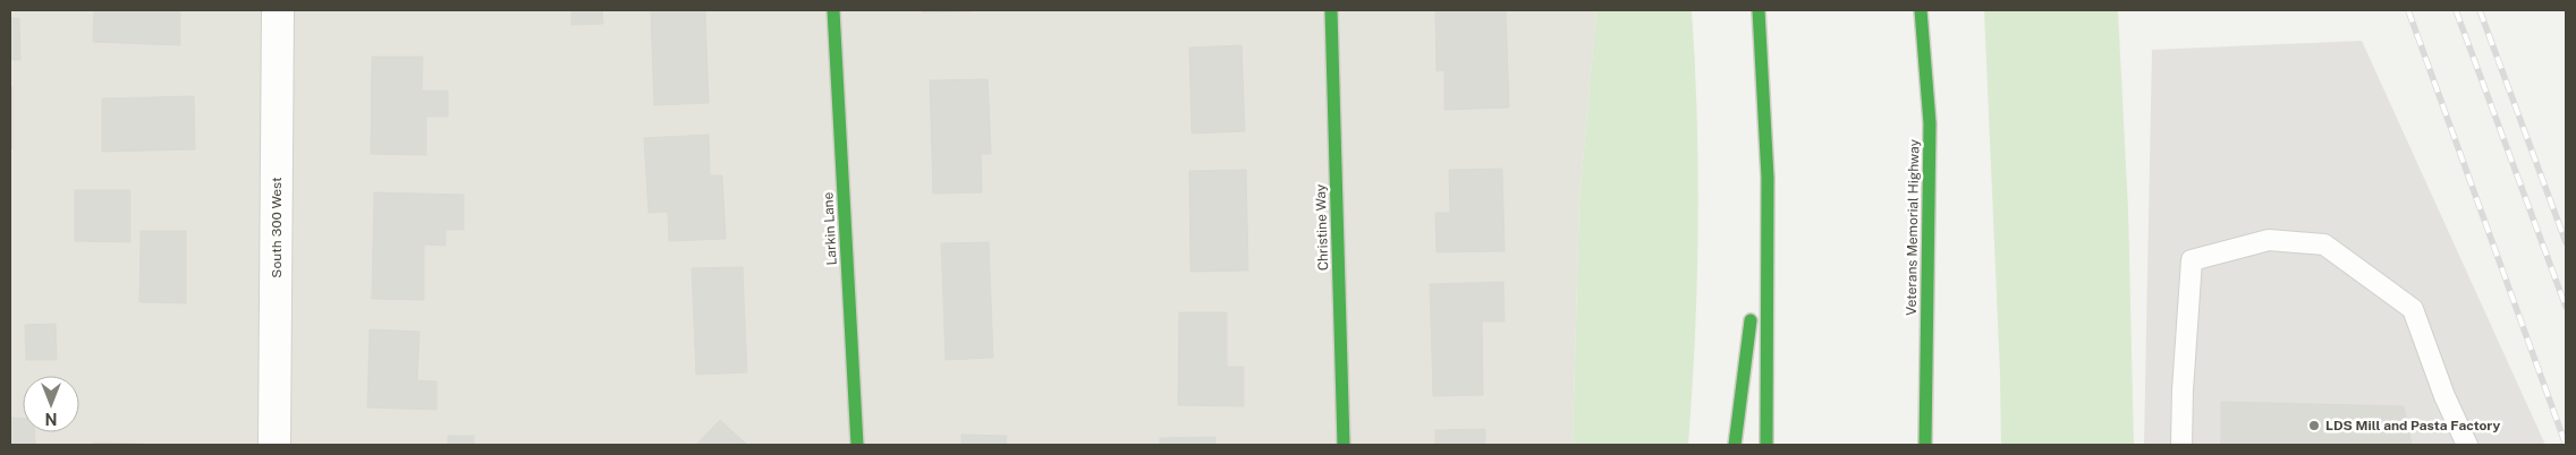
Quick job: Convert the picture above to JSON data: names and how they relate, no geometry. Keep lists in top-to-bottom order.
{
  "streets": {
    "main road": ["Christine Way", "Veterans Memorial Highway", "Larkin Lane"],
    "street": ["South 300 West"]
  },
  "places": ["LDS Mill and Pasta Factory"],
  "north": "bottom"
}
